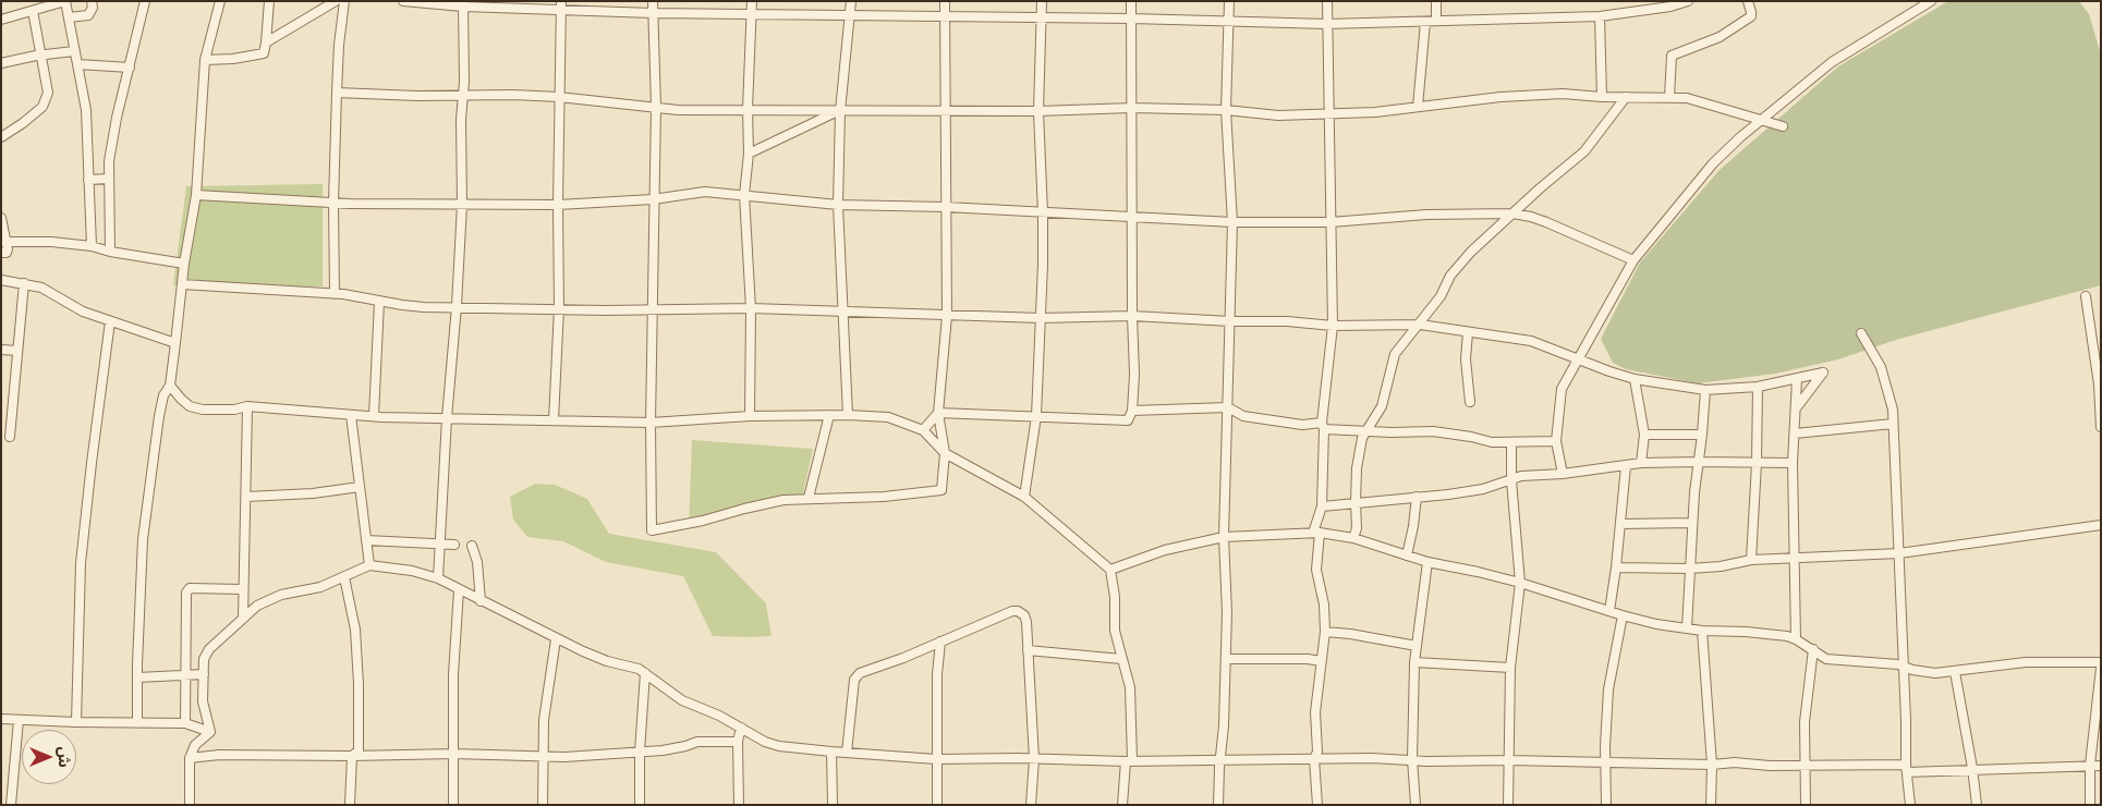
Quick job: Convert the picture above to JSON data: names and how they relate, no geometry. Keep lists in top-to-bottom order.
{
  "north": "right"
}
